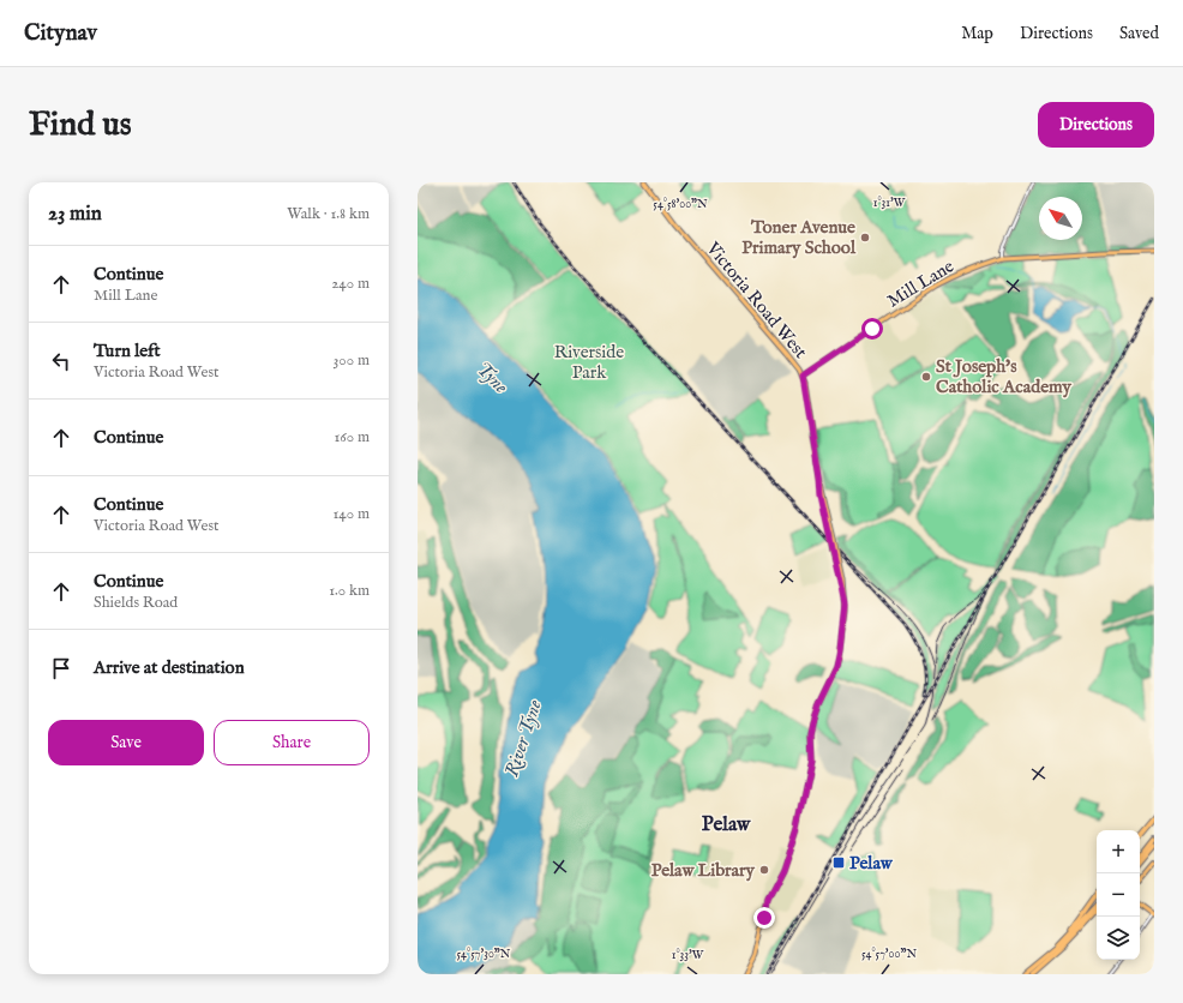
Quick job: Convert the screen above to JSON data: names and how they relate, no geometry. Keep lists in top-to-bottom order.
{
  "streets": {
    "main road": ["Mill Lane", "Victoria Road West"]
  },
  "crossings": [
    ["Mill Lane", "Victoria Road West"]
  ],
  "districts": ["Pelaw"],
  "water": ["Tyne", "River Tyne"],
  "parks": ["Riverside Park"],
  "places": {
    "other": ["Toner Avenue Primary School", "St Joseph's Catholic Academy", "Pelaw Library"],
    "transit": ["Pelaw"]
  },
  "north": "top left",
  "page": {
    "header": "Citynav",
    "nav": ["Map", "Directions", "Saved"],
    "buttons": [
      "Directions",
      ["Save", "Share"]
    ],
    "title": "Find us",
    "heading": ["23 min", "Walk · 1.8 km"],
    "list": [
      ["Continue", "Mill Lane", "240 m"],
      ["Turn left", "Victoria Road West", "300 m"],
      ["Continue", "160 m"],
      ["Continue", "Victoria Road West", "140 m"],
      ["Continue", "Shields Road", "1.0 km"],
      "Arrive at destination"
    ],
    "map_buttons": ["+", "−"]
  },
  "coordinates": [
    "1°31'W",
    "54°58'00\"N",
    "54°57'30\"N",
    "54°57'00\"N",
    "1°33'W"
  ]
}
